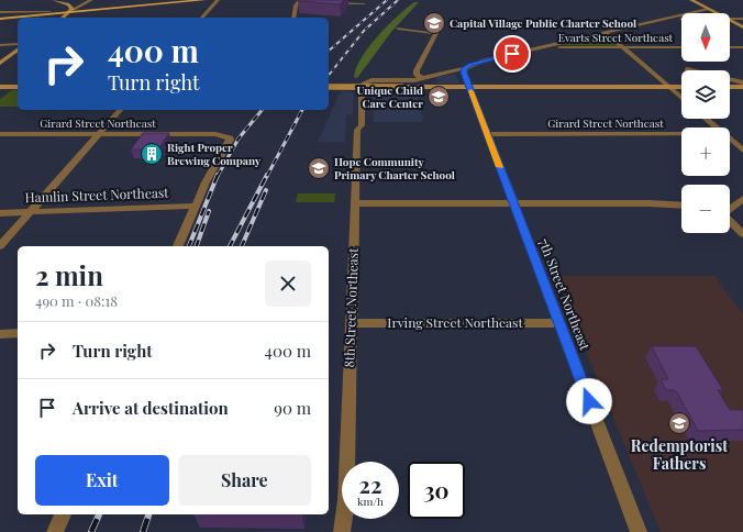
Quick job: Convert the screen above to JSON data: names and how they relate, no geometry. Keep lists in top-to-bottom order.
{
  "streets": {
    "street": [
      "Evarts Street Northeast",
      "Girard Street Northeast",
      "Hamlin Street Northeast",
      "7th Street Northeast",
      "8th Street Northeast",
      "Irving Street Northeast"
    ]
  },
  "crossings": [
    ["Girard Street Northeast", "Hamlin Street Northeast"],
    ["Girard Street Northeast", "7th Street Northeast"],
    ["7th Street Northeast", "Irving Street Northeast"],
    ["8th Street Northeast", "Irving Street Northeast"]
  ],
  "places": {
    "school or university": [
      "Capital Village Public Charter School",
      "Unique Child Care Center",
      "Hope Community Primary Charter School",
      "Redemptorist Fathers"
    ],
    "building": ["Right Proper Brewing Company"]
  },
  "north": "bottom",
  "page": {
    "map_buttons": ["+", "−"],
    "turn": ["400 m", "Turn right"],
    "heading": ["2 min", "490 m · 08:18"],
    "list": [
      {
        "name": "Turn right",
        "value": "400 m"
      },
      {
        "name": "Arrive at destination",
        "value": "90 m"
      }
    ],
    "buttons": ["Exit", "Share"],
    "speed": "22 km/h",
    "limit": "30"
  }
}
